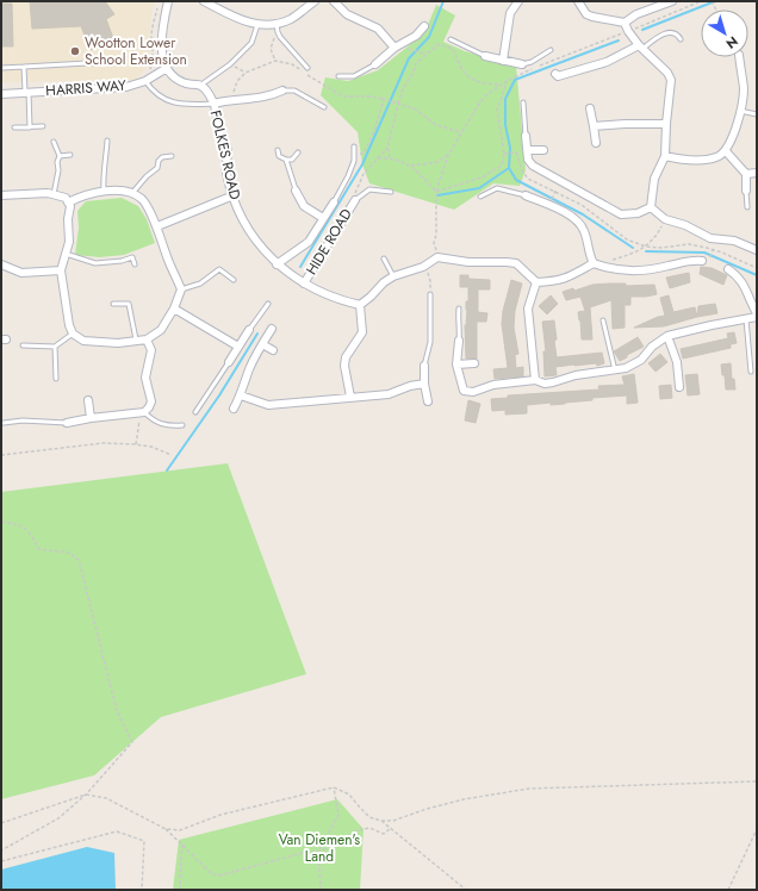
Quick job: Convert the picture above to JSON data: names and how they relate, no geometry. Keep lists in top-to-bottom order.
{
  "streets": {
    "street": ["HARRIS WAY", "FOLKES ROAD", "HIDE ROAD"]
  },
  "crossings": [
    ["FOLKES ROAD", "HIDE ROAD"]
  ],
  "parks": ["Van Diemen's Land"],
  "places": ["Wootton Lower School Extension"],
  "north": "bottom right"
}
